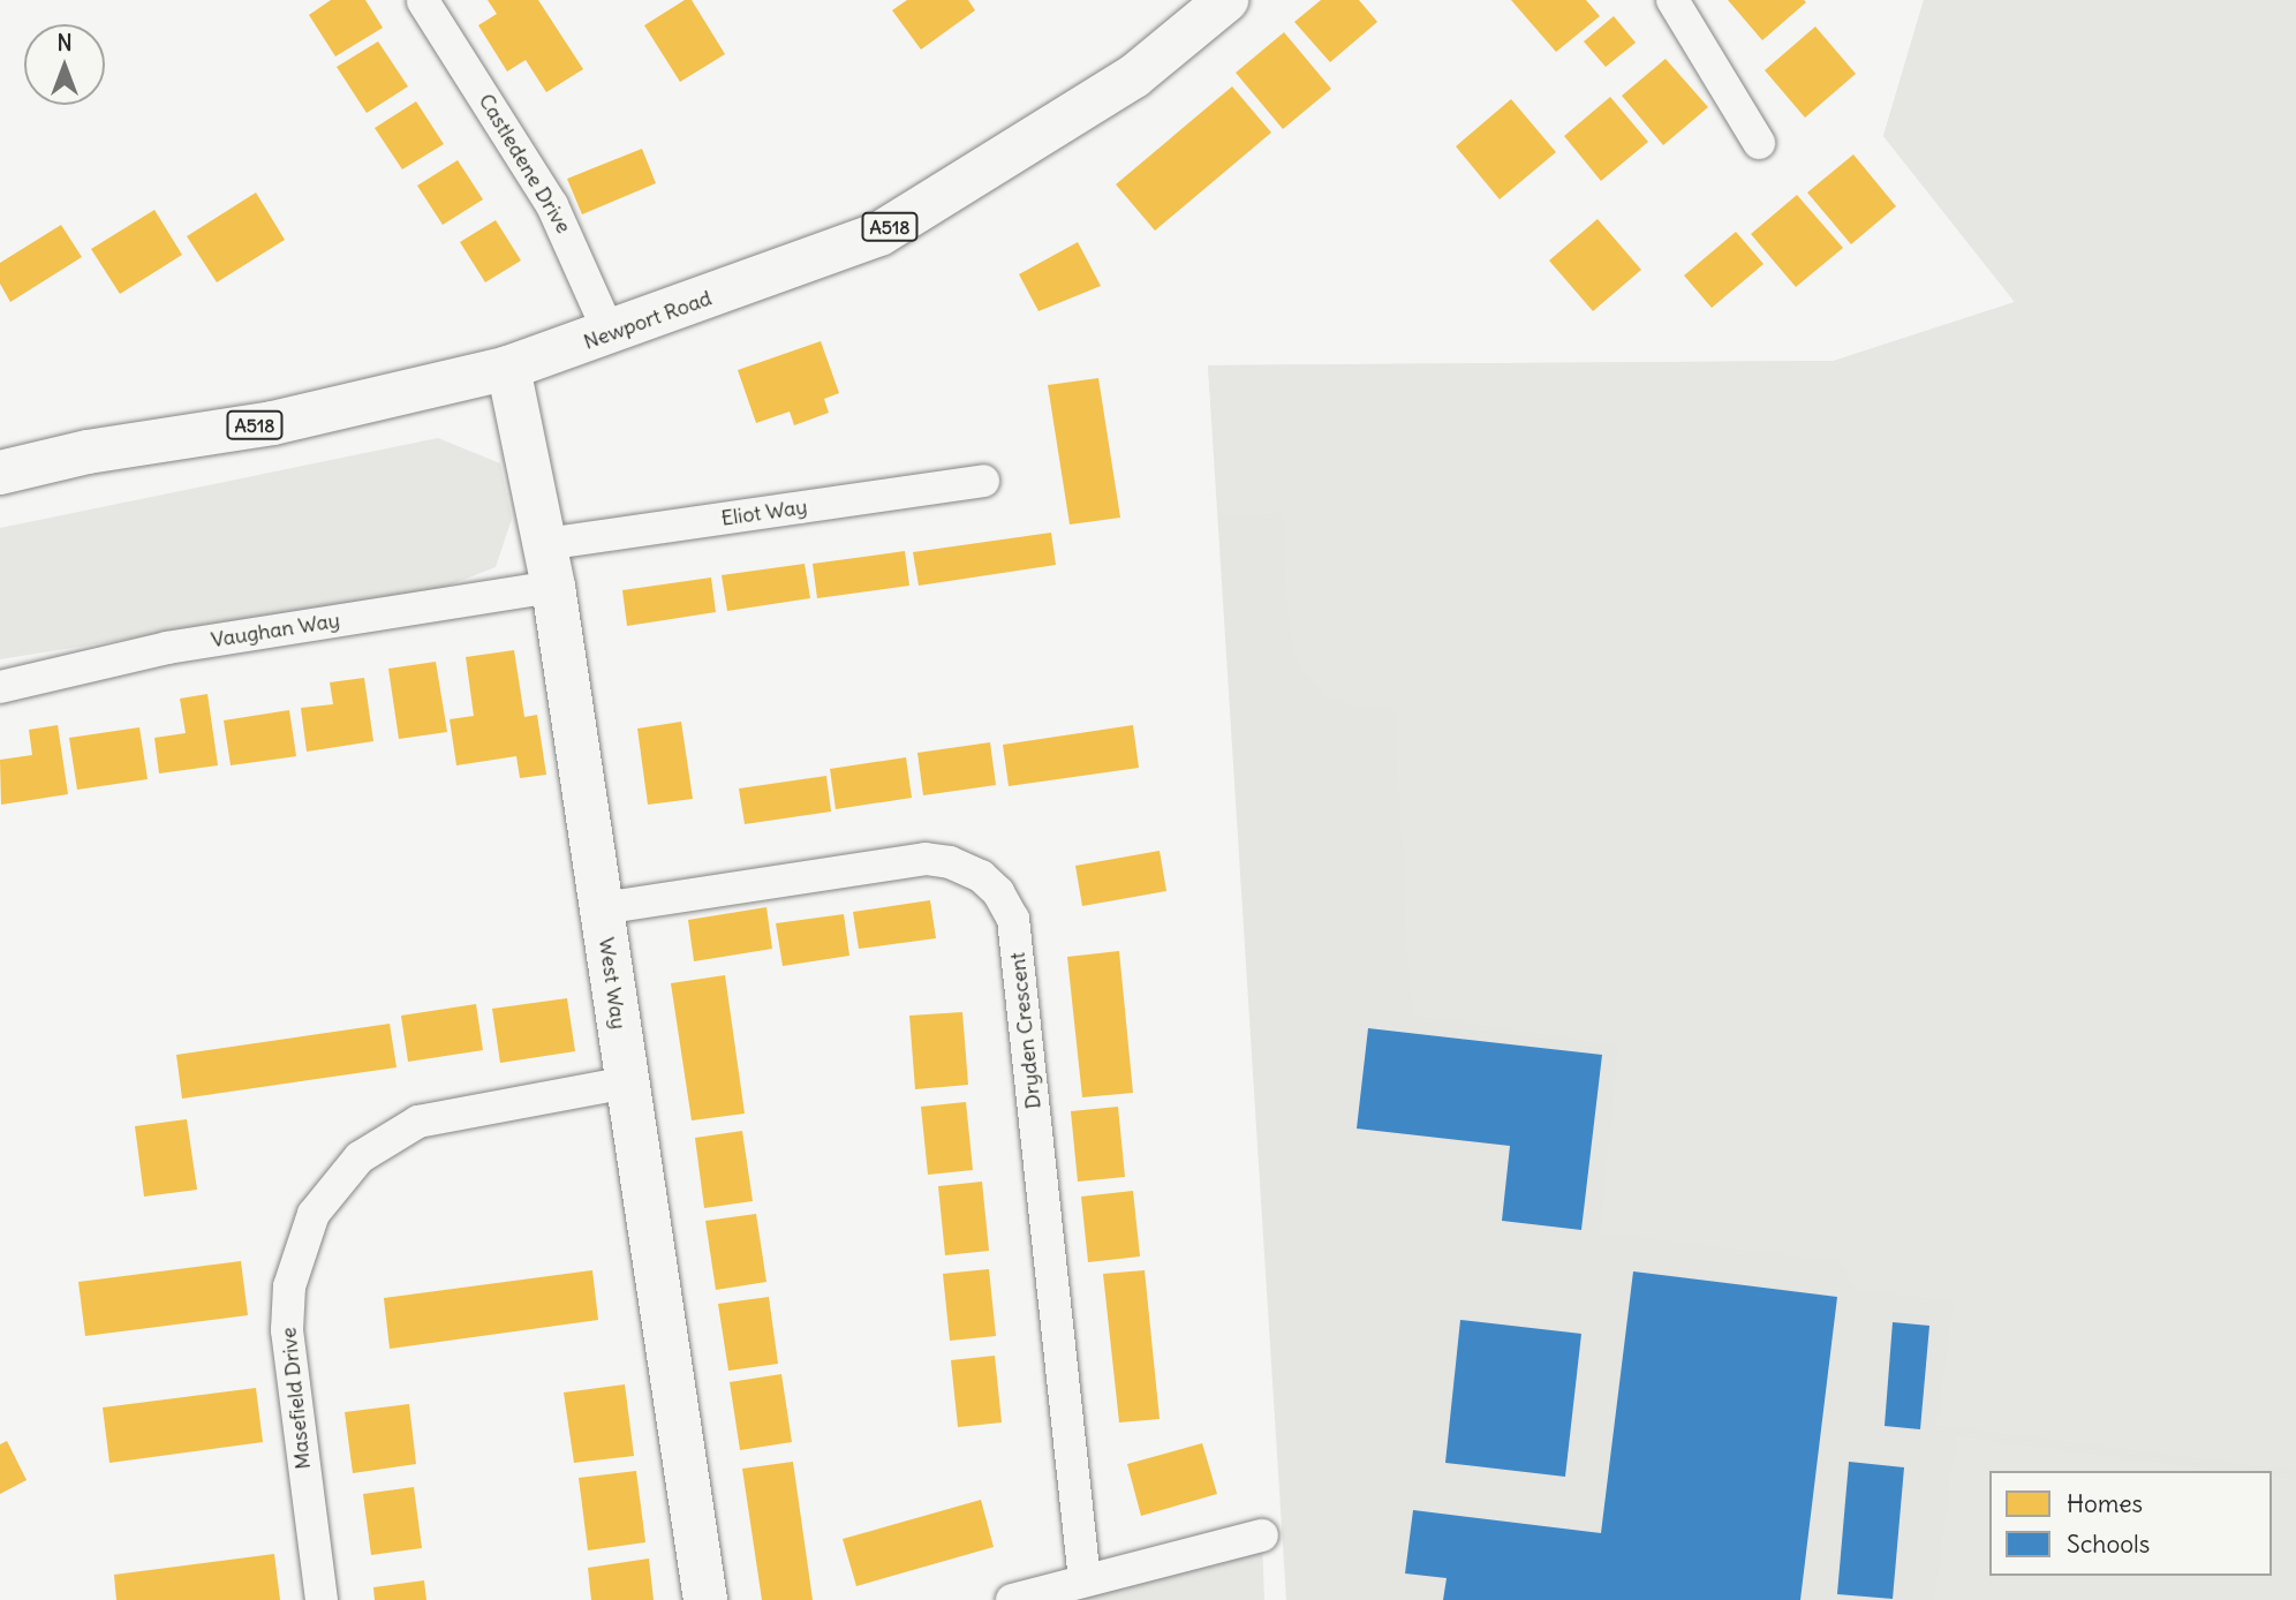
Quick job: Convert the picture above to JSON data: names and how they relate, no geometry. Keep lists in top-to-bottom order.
{
  "streets": {
    "main road": ["A518", "Newport Road", "West Way"],
    "street": [
      "Castledene Drive",
      "Eliot Way",
      "Vaughan Way",
      "Dryden Crescent",
      "Masefield Drive"
    ]
  },
  "crossings": [
    ["Castledene Drive", "Newport Road"],
    ["Newport Road", "West Way"],
    ["Eliot Way", "Vaughan Way"],
    ["Eliot Way", "West Way"],
    ["Vaughan Way", "West Way"],
    ["West Way", "Dryden Crescent"],
    ["West Way", "Masefield Drive"]
  ],
  "legend": ["Homes", "Schools"],
  "north": "top"
}
